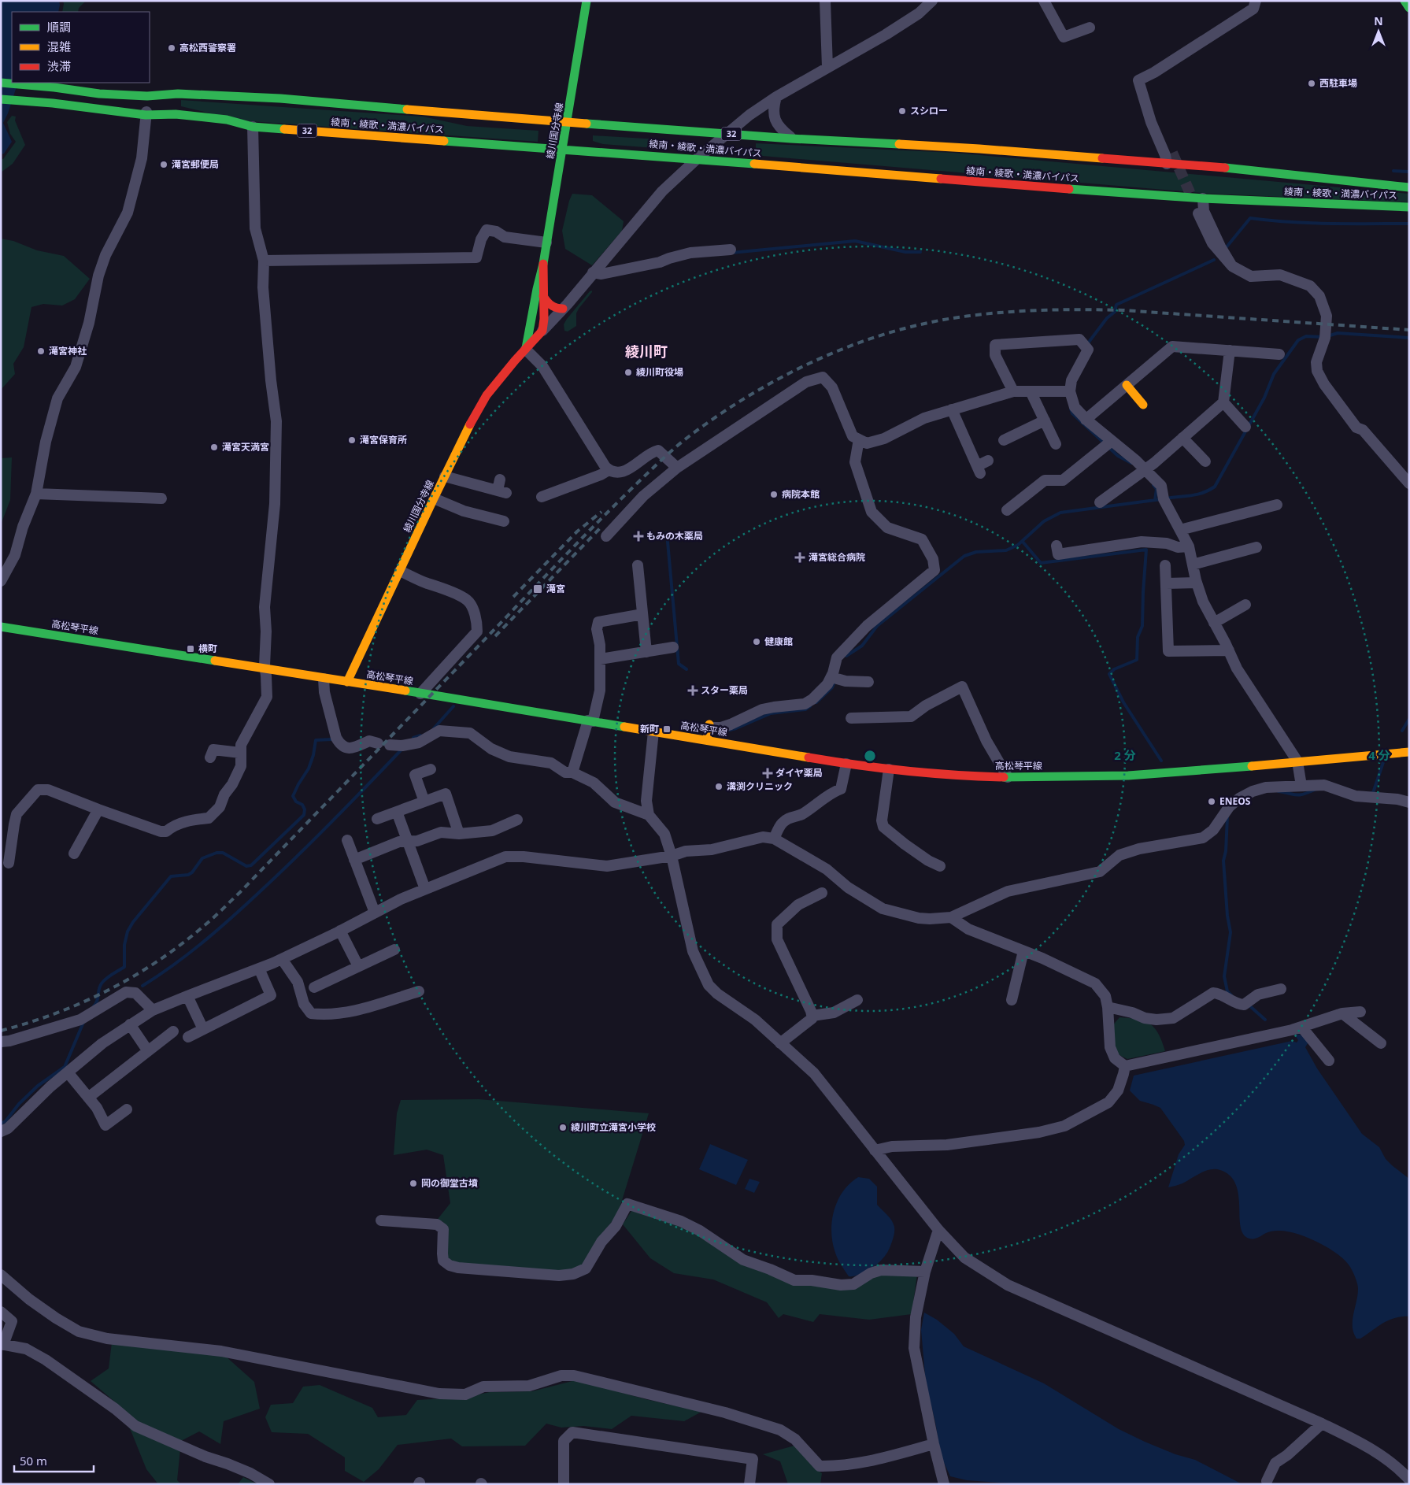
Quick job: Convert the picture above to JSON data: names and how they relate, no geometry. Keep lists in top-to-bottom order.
{
  "streets": {
    "main road": [
      "綾南・綾歌・満濃バイパス",
      "32",
      "綾川国分寺線",
      "高松琴平線"
    ]
  },
  "crossings": [
    ["綾南・綾歌・満濃バイパス", "綾川国分寺線"],
    ["綾川国分寺線", "高松琴平線"]
  ],
  "districts": ["綾川町"],
  "places": {
    "other": [
      "高松西警察署",
      "西駐車場",
      "スシロー",
      "滝宮郵便局",
      "滝宮神社",
      "綾川町役場",
      "滝宮保育所",
      "滝宮天満宮",
      "病院本館",
      "健康館",
      "溝渕クリニック",
      "ENEOS",
      "綾川町立滝宮小学校",
      "岡の御堂古墳"
    ],
    "health": [
      "もみの木薬局",
      "滝宮総合病院",
      "スター薬局",
      "ダイヤ薬局"
    ],
    "transit": ["滝宮", "横町", "新町"]
  },
  "legend": ["順調", "混雑", "渋滞"],
  "scale_bar": "50 m",
  "north": "top",
  "rings": ["2 分", "4 分"]
}
